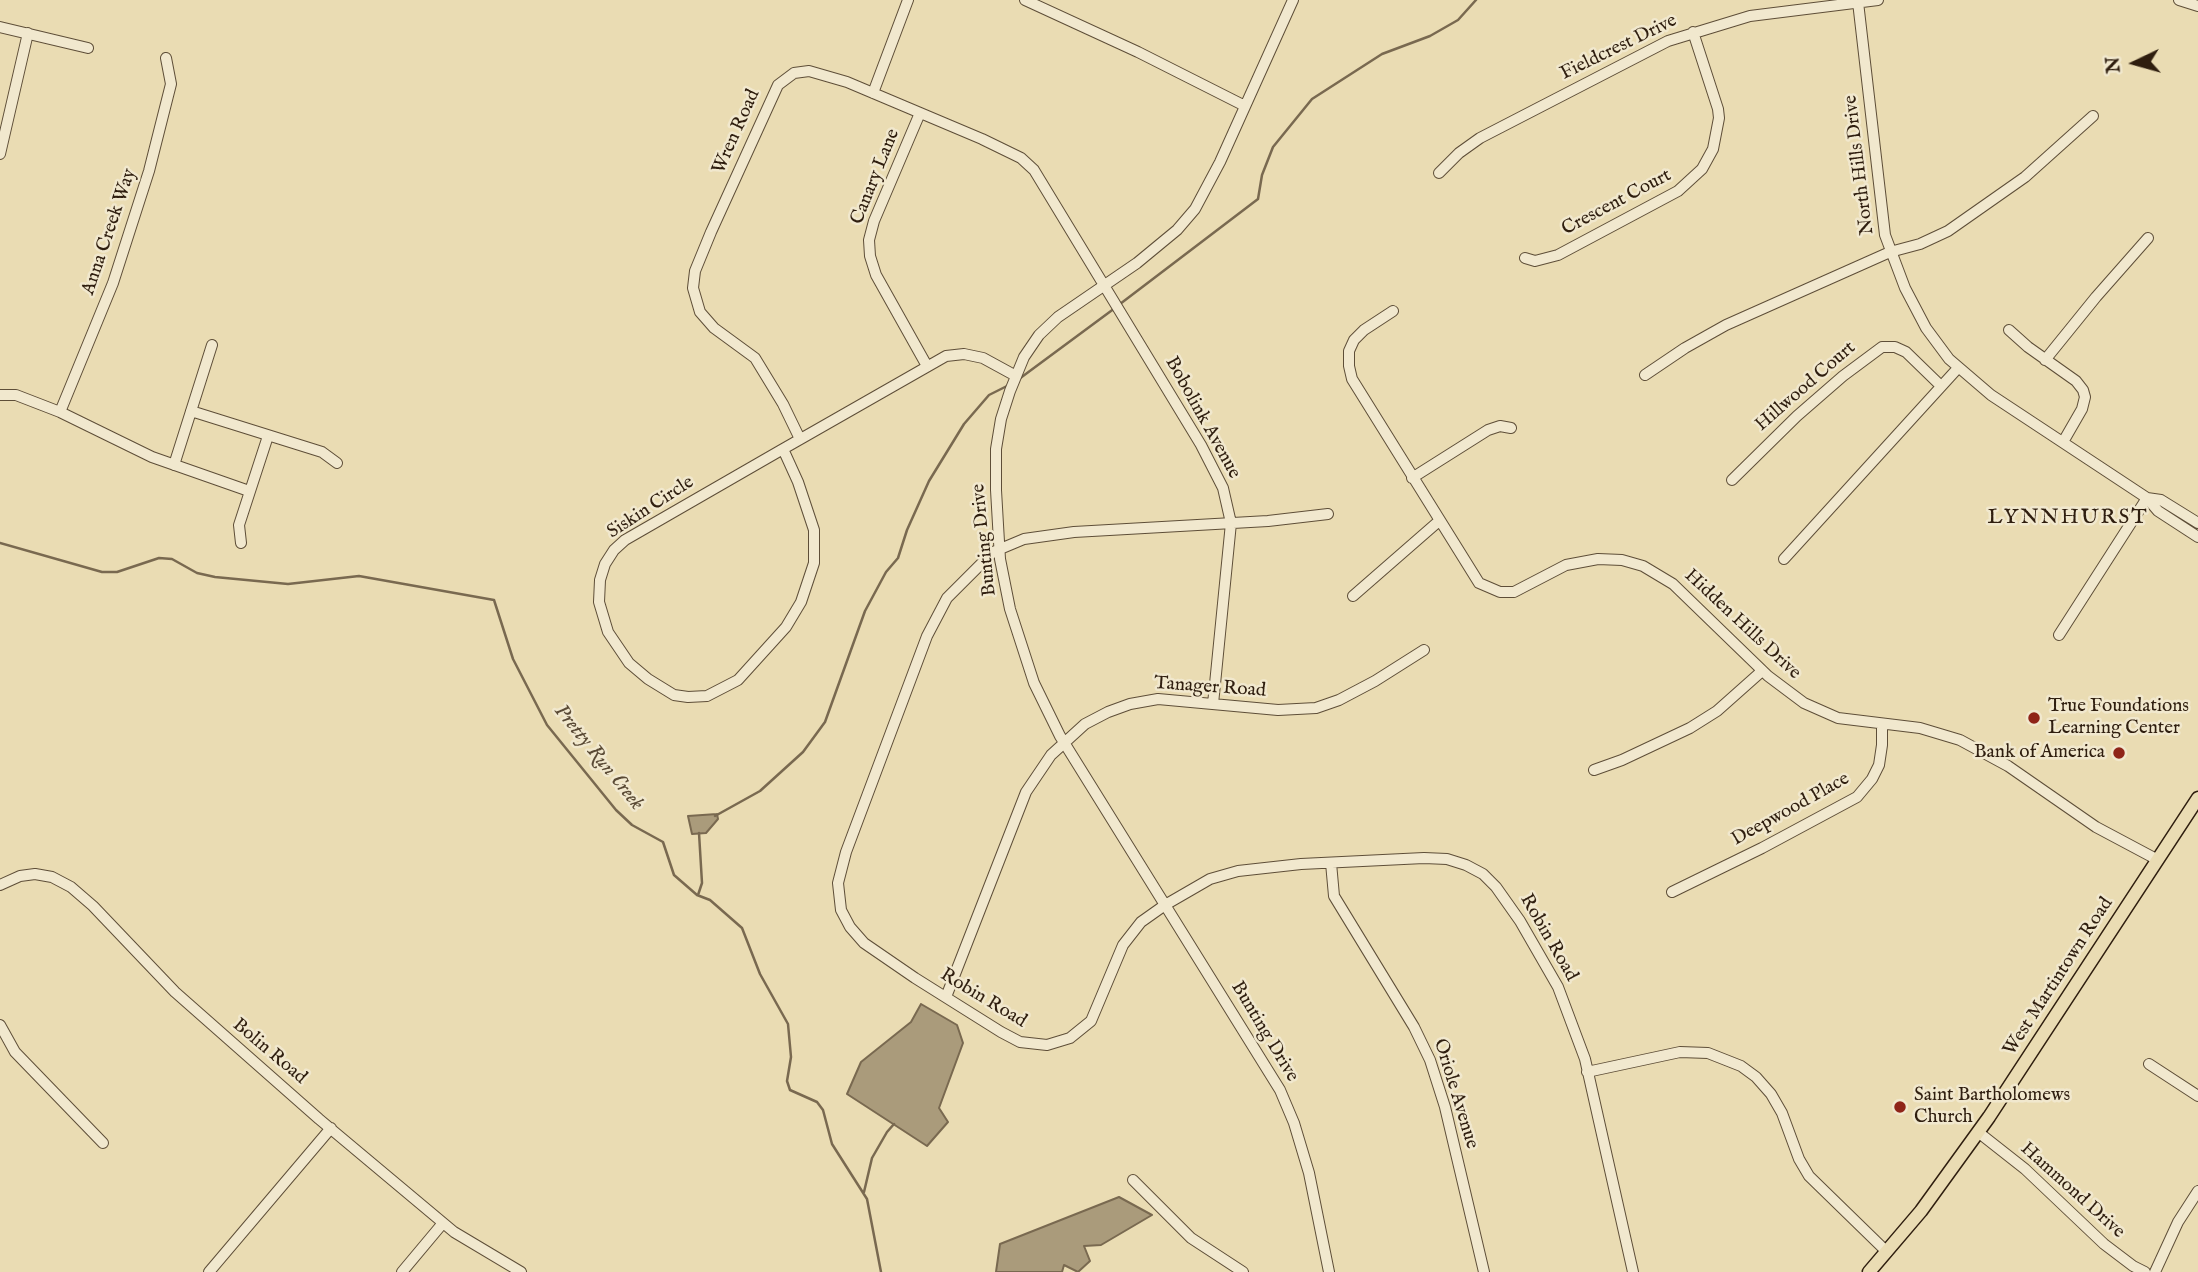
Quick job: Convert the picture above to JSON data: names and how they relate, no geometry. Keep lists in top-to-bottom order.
{
  "streets": {
    "main road": ["West Martintown Road"],
    "street": [
      "Fieldcrest Drive",
      "Wren Road",
      "North Hills Drive",
      "Canary Lane",
      "Crescent Court",
      "Anna Creek Way",
      "Hillwood Court",
      "Bobolink Avenue",
      "Siskin Circle",
      "Bunting Drive",
      "Hidden Hills Drive",
      "Tanager Road",
      "Deepwood Place",
      "Robin Road",
      "Bolin Road",
      "Oriole Avenue",
      "Hammond Drive"
    ]
  },
  "crossings": [
    ["Fieldcrest Drive", "North Hills Drive"],
    ["Fieldcrest Drive", "Crescent Court"],
    ["Wren Road", "Canary Lane"],
    ["Wren Road", "Bobolink Avenue"],
    ["Wren Road", "Siskin Circle"],
    ["Wren Road", "Bunting Drive"],
    ["Canary Lane", "Siskin Circle"],
    ["Bobolink Avenue", "Bunting Drive"],
    ["Bobolink Avenue", "Tanager Road"],
    ["Bobolink Avenue", "Robin Road"],
    ["Siskin Circle", "Bunting Drive"],
    ["Bunting Drive", "Tanager Road"],
    ["Bunting Drive", "Robin Road"],
    ["Hidden Hills Drive", "Deepwood Place"],
    ["Hidden Hills Drive", "West Martintown Road"],
    ["Tanager Road", "Robin Road"],
    ["Robin Road", "Oriole Avenue"],
    ["West Martintown Road", "Hammond Drive"]
  ],
  "districts": ["LYNNHURST"],
  "water": ["Pretty Run Creek"],
  "places": ["True Foundations Learning Center", "Bank of America", "Saint Bartholomews Church"],
  "north": "left"
}
